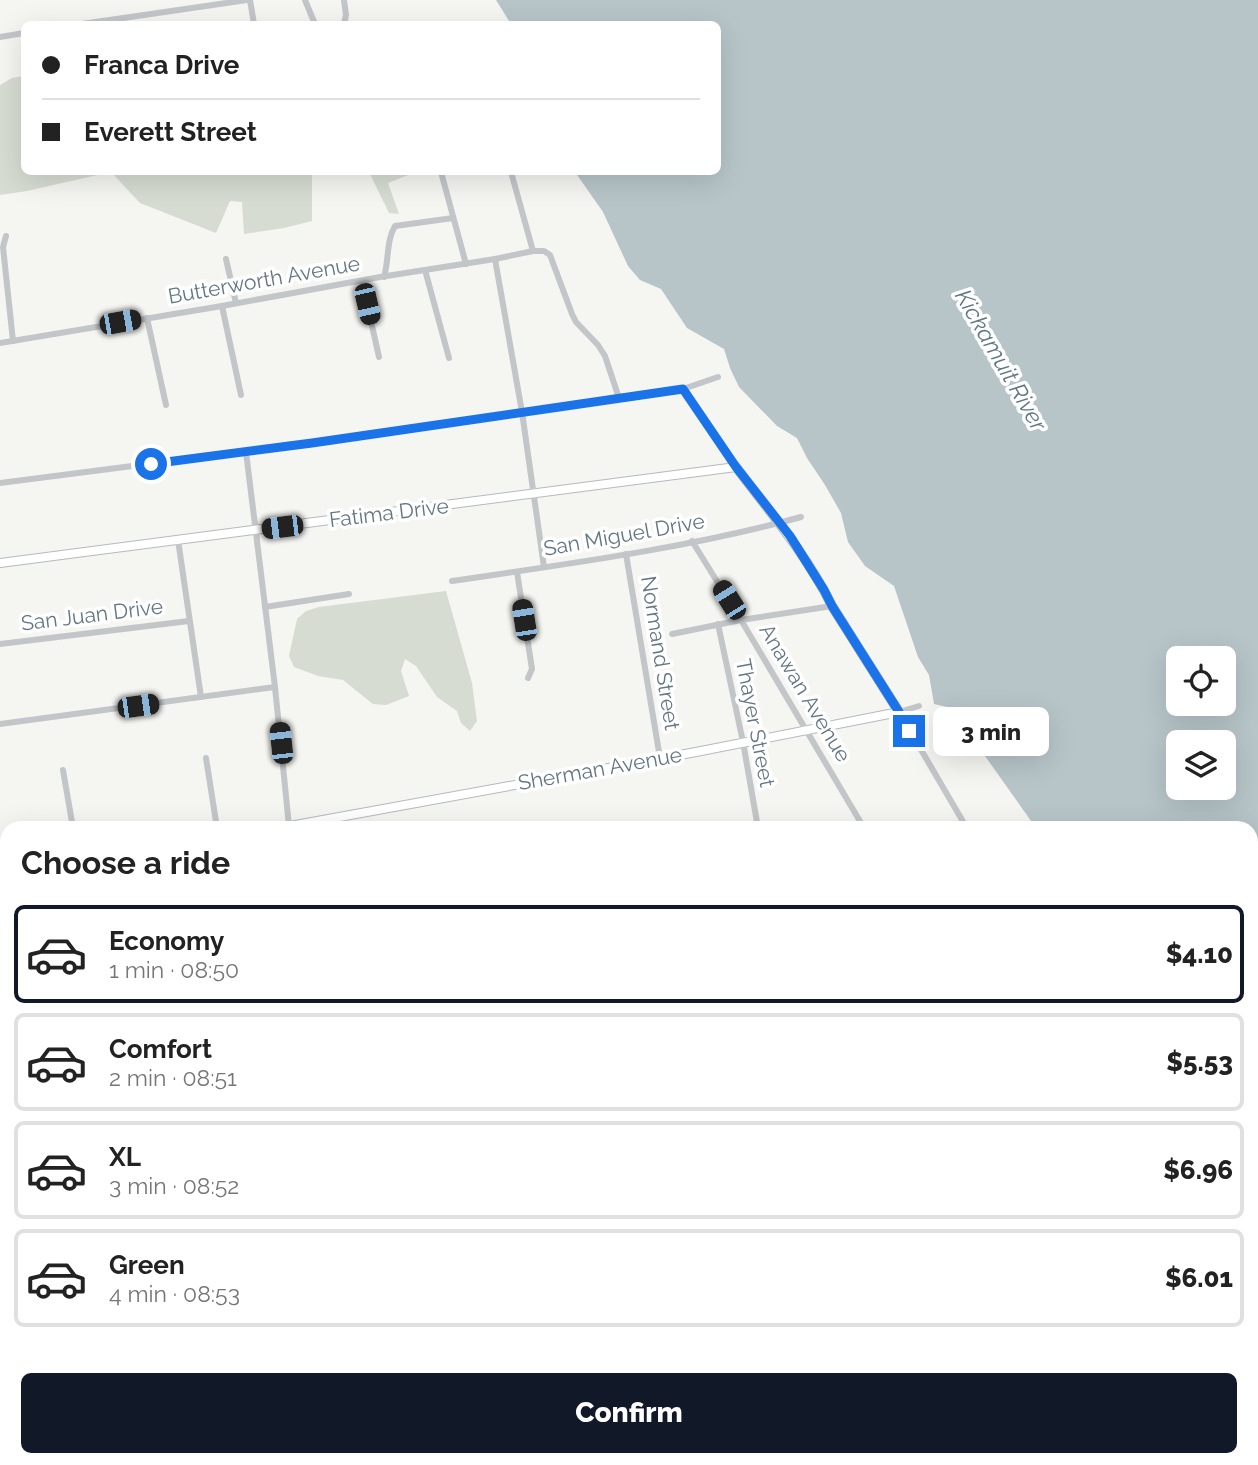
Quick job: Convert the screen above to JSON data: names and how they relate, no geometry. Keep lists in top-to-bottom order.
{
  "streets": {
    "street": [
      "Butterworth Avenue",
      "Fatima Drive",
      "San Miguel Drive",
      "San Juan Drive",
      "Normand Street",
      "Anawan Avenue",
      "Thayer Street",
      "Sherman Avenue"
    ]
  },
  "crossings": [
    ["San Miguel Drive", "Normand Street"],
    ["San Miguel Drive", "Anawan Avenue"],
    ["Normand Street", "Sherman Avenue"],
    ["Anawan Avenue", "Sherman Avenue"],
    ["Thayer Street", "Sherman Avenue"]
  ],
  "water": ["Kickamuit River"],
  "page": {
    "banner": ["Franca Drive", "Everett Street"],
    "bubble": "3 min",
    "heading": "Choose a ride",
    "list": [
      {
        "name": "Economy",
        "note": "1 min · 08:50",
        "value": "$4.10"
      },
      {
        "name": "Comfort",
        "note": "2 min · 08:51",
        "value": "$5.53"
      },
      {
        "name": "XL",
        "note": "3 min · 08:52",
        "value": "$6.96"
      },
      {
        "name": "Green",
        "note": "4 min · 08:53",
        "value": "$6.01"
      }
    ],
    "buttons": "Confirm"
  }
}
